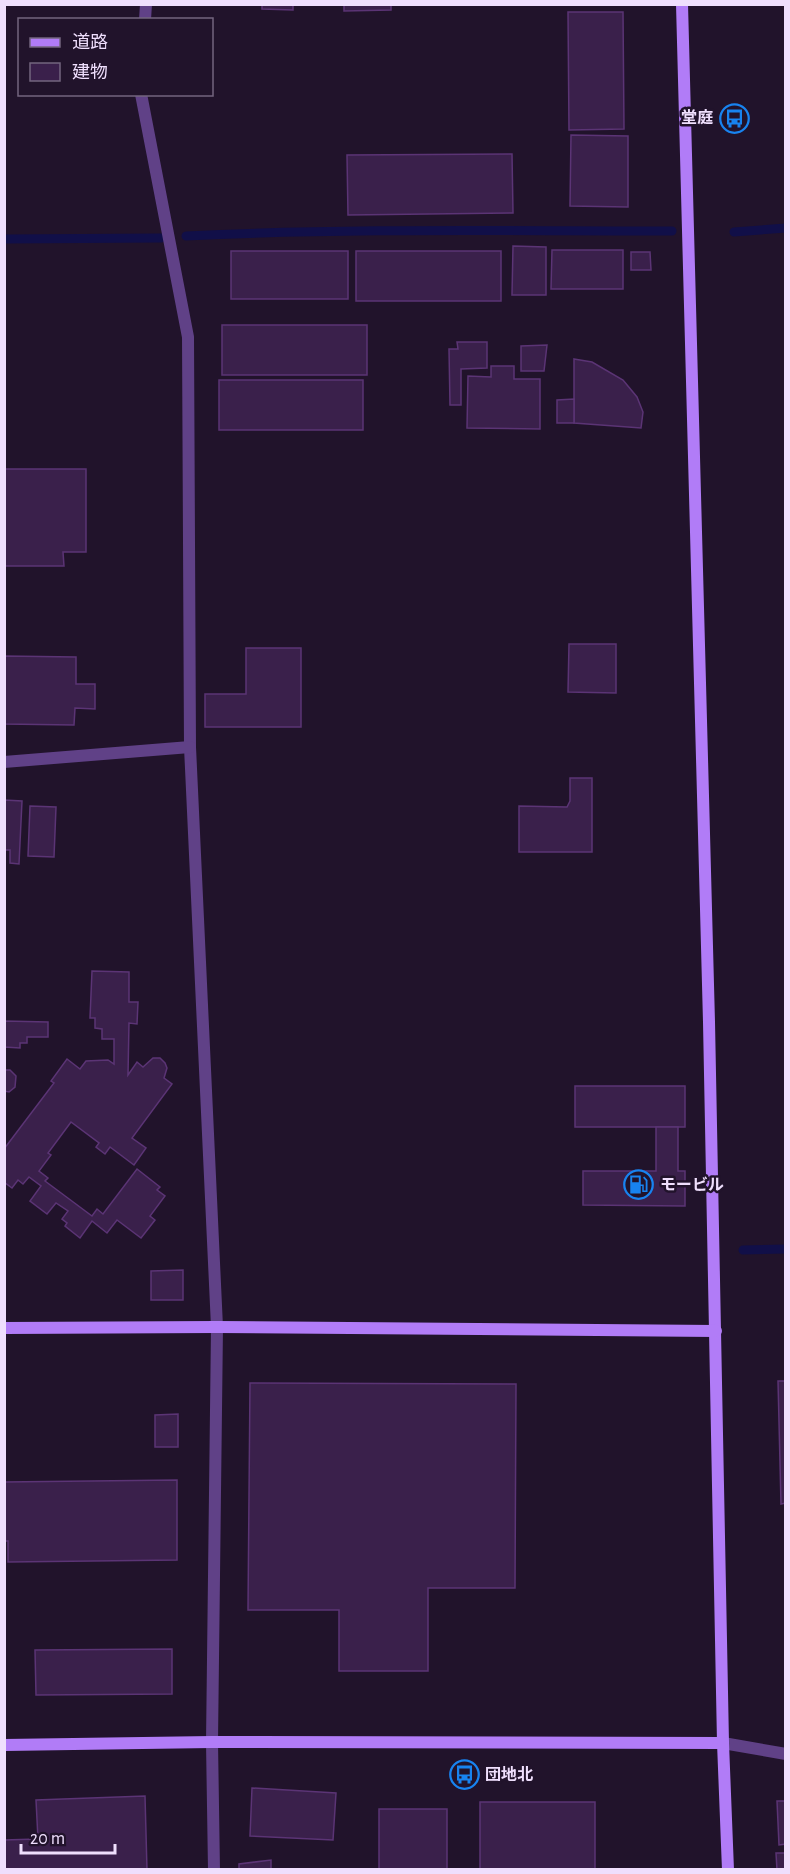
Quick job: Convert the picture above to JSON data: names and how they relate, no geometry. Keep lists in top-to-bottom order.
{
  "places": {
    "bus stop": ["堂庭", "団地北"],
    "fuel station": ["モービル"]
  },
  "legend": ["道路", "建物"],
  "scale_bar": "20 m"
}
